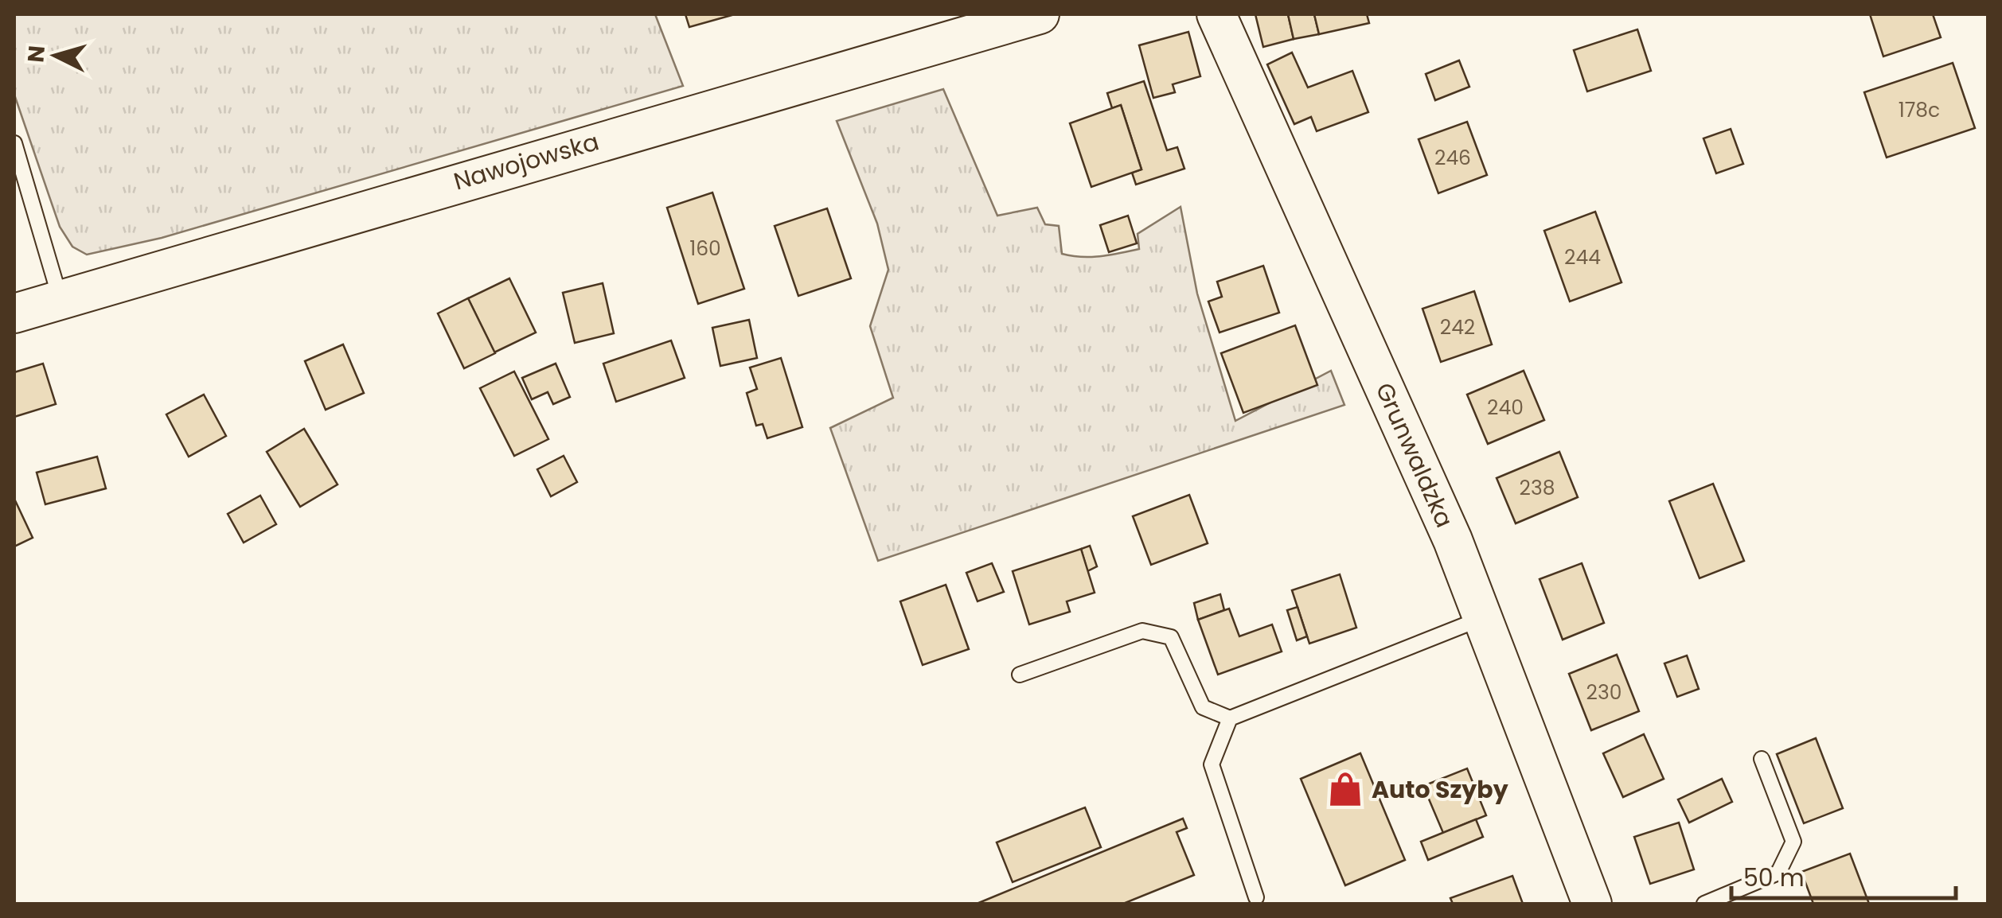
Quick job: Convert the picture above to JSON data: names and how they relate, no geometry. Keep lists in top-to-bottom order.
{
  "streets": {
    "street": ["Nawojowska", "Grunwaldzka"]
  },
  "places": {
    "shop": ["Auto Szyby"]
  },
  "house_numbers": [
    "178c",
    "246",
    "160",
    "244",
    "242",
    "240",
    "238",
    "230"
  ],
  "scale_bar": "50 m",
  "north": "left"
}
